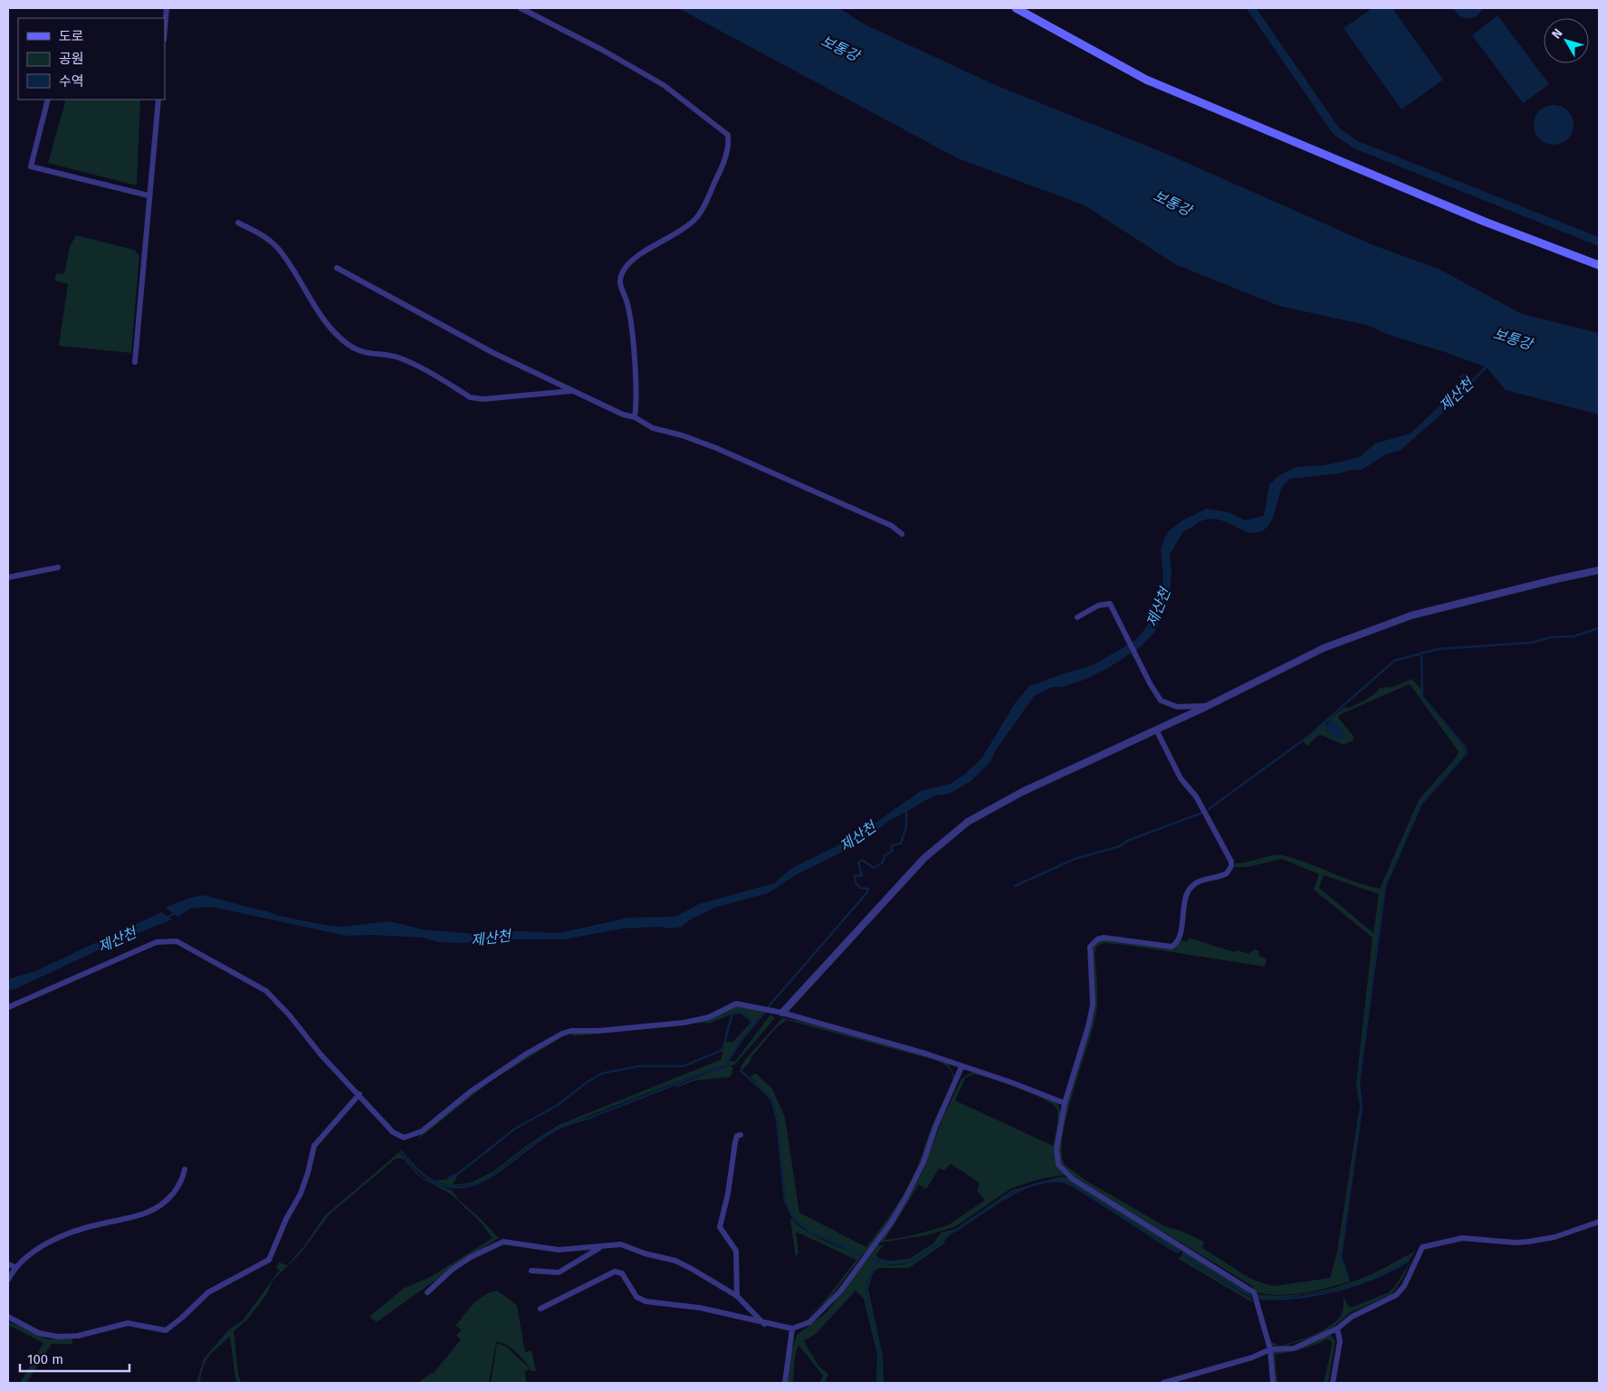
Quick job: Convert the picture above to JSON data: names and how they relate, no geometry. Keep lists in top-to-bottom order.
{
  "water": ["보통강", "제산천"],
  "legend": ["도로", "공원", "수역"],
  "scale_bar": "100 m",
  "north": "top left"
}
